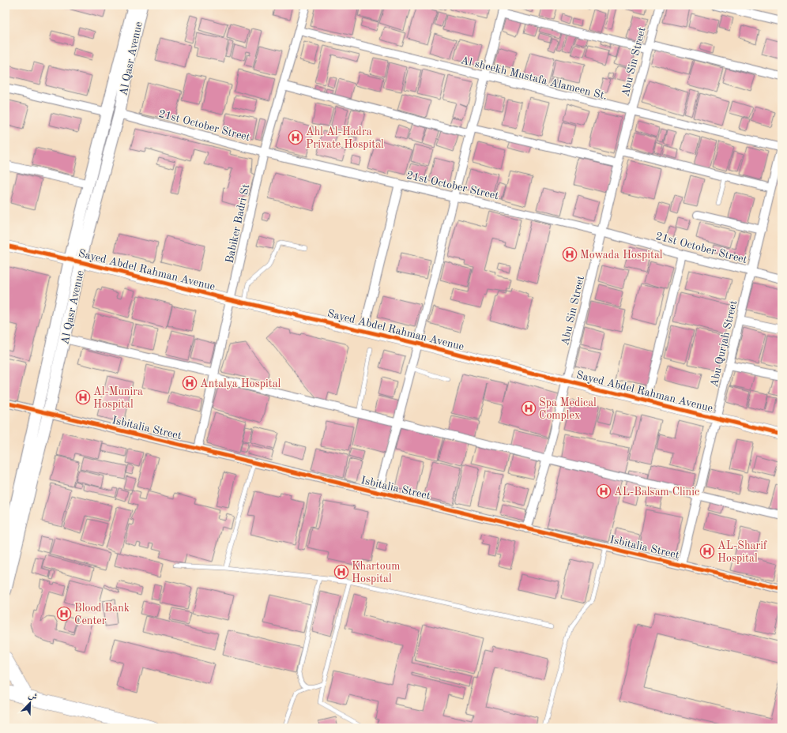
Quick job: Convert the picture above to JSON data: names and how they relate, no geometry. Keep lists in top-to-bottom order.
{
  "streets": {
    "main road": ["Al Qasr Avenue"],
    "street": [
      "Abu Sin Street",
      "Al sheekh Mustafa Alameen St.",
      "21st October Street",
      "Babiker Badri St",
      "Sayed Abdel Rahman Avenue",
      "Abu Qurjah Street",
      "Isbitalia Street"
    ]
  },
  "crossings": [
    ["Al Qasr Avenue", "21st October Street"],
    ["Al Qasr Avenue", "Sayed Abdel Rahman Avenue"],
    ["Al Qasr Avenue", "Isbitalia Street"],
    ["Abu Sin Street", "Al sheekh Mustafa Alameen St."],
    ["Abu Sin Street", "21st October Street"],
    ["Abu Sin Street", "Sayed Abdel Rahman Avenue"],
    ["Abu Sin Street", "Isbitalia Street"],
    ["Al sheekh Mustafa Alameen St.", "Babiker Badri St"],
    ["Al sheekh Mustafa Alameen St.", "Abu Qurjah Street"],
    ["21st October Street", "Babiker Badri St"],
    ["21st October Street", "Abu Qurjah Street"],
    ["Babiker Badri St", "Sayed Abdel Rahman Avenue"],
    ["Babiker Badri St", "Isbitalia Street"],
    ["Sayed Abdel Rahman Avenue", "Abu Qurjah Street"],
    ["Abu Qurjah Street", "Isbitalia Street"]
  ],
  "places": {
    "hospital": [
      "Ahl Al-Hadra Private Hospital",
      "Mowada Hospital",
      "Antalya Hospital",
      "Al-Munira Hospital",
      "Spa Medical Complex",
      "AL-Balsam Clinic",
      "AL-Sharif Hospital",
      "Khartoum Hospital",
      "Blood Bank Center"
    ]
  },
  "north": "top right"
}
